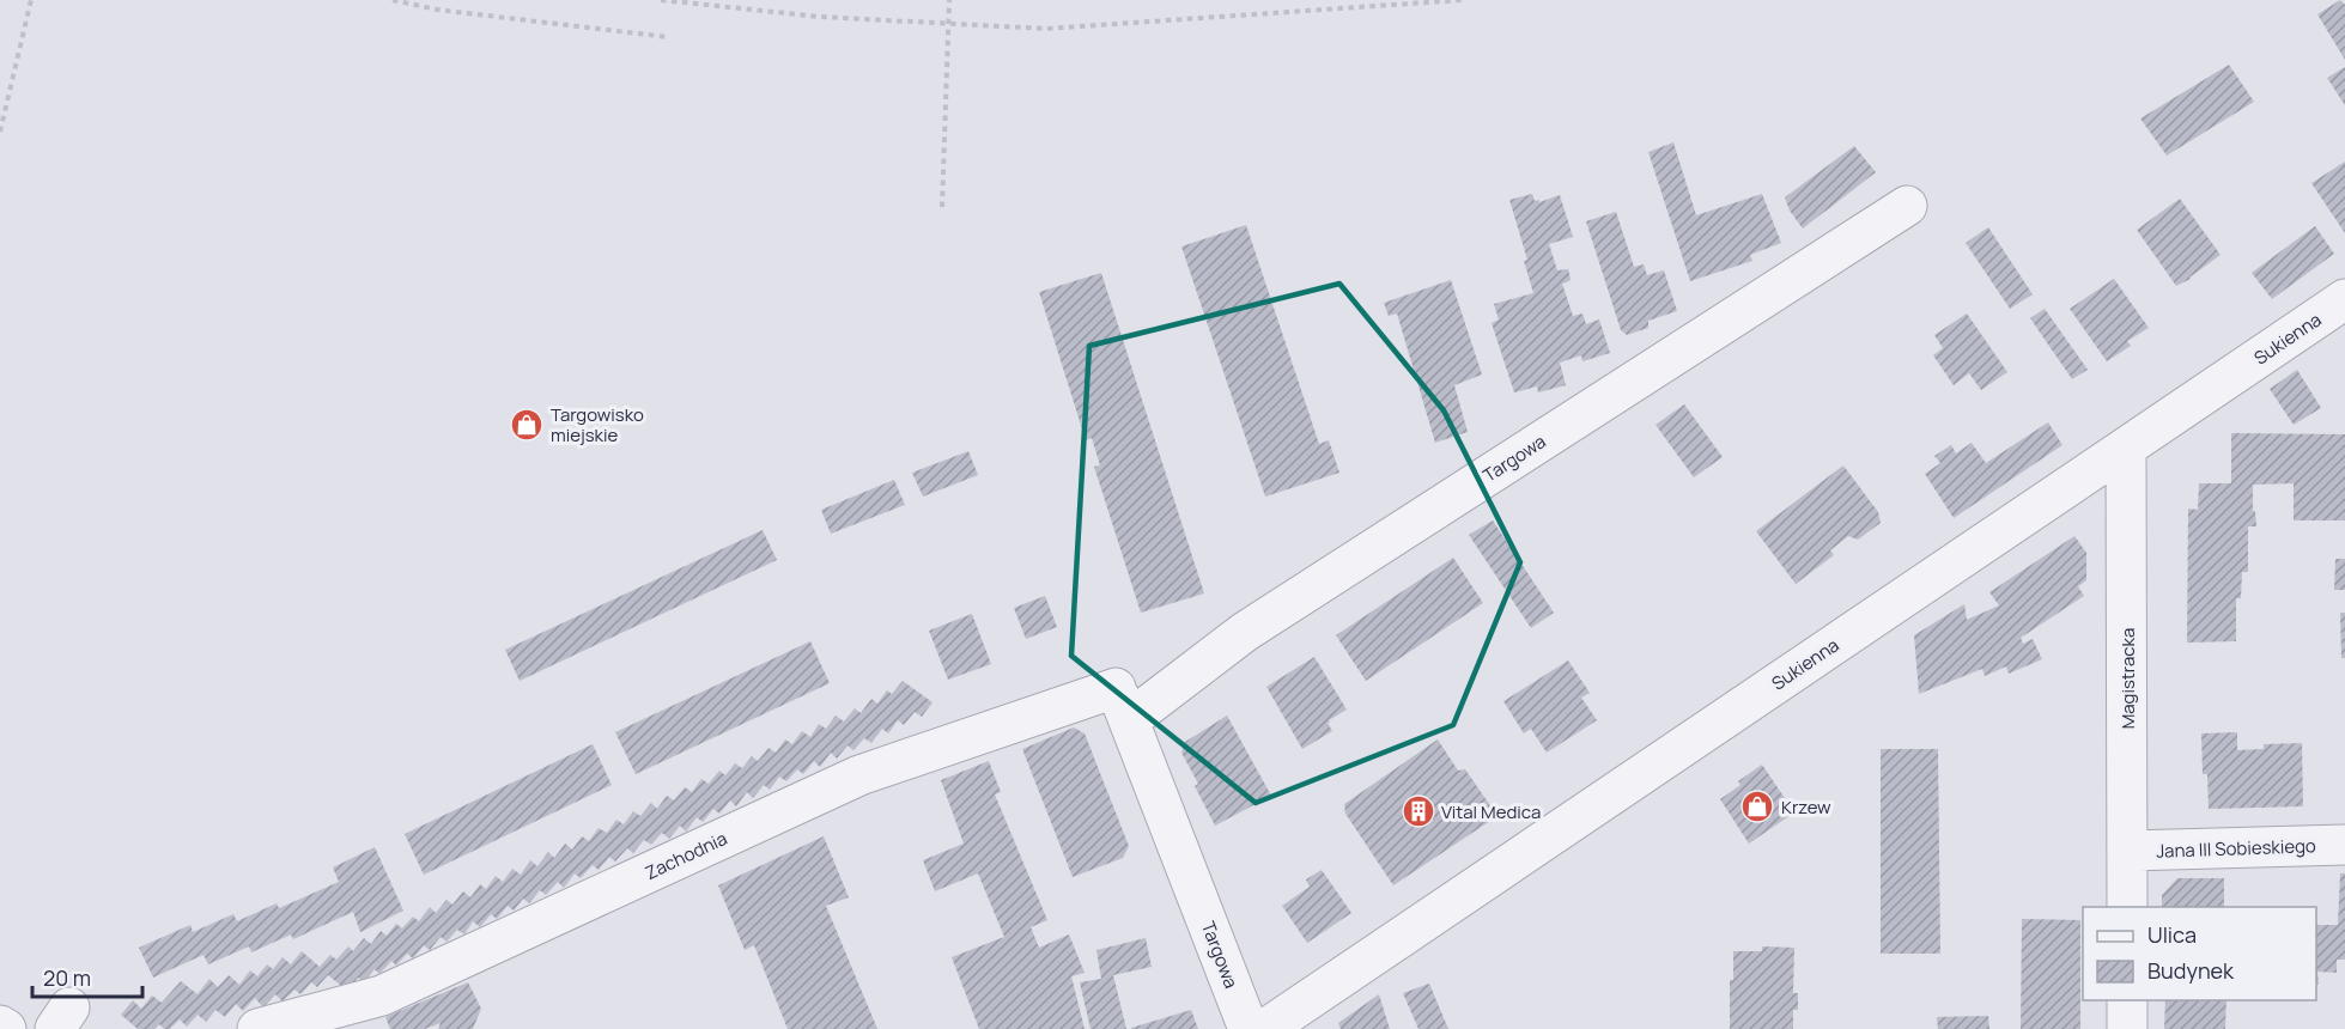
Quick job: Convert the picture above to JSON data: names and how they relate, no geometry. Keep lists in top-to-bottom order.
{
  "streets": {
    "street": [
      "Sukienna",
      "Targowa",
      "Magistracka",
      "Jana III Sobieskiego",
      "Zachodnia"
    ]
  },
  "crossings": [
    ["Sukienna", "Magistracka"],
    ["Targowa", "Zachodnia"],
    ["Magistracka", "Jana III Sobieskiego"]
  ],
  "places": {
    "shop": ["Targowisko miejskie", "Krzew"],
    "building": ["Vital Medica"]
  },
  "legend": ["Ulica", "Budynek"],
  "scale_bar": "20 m"
}
